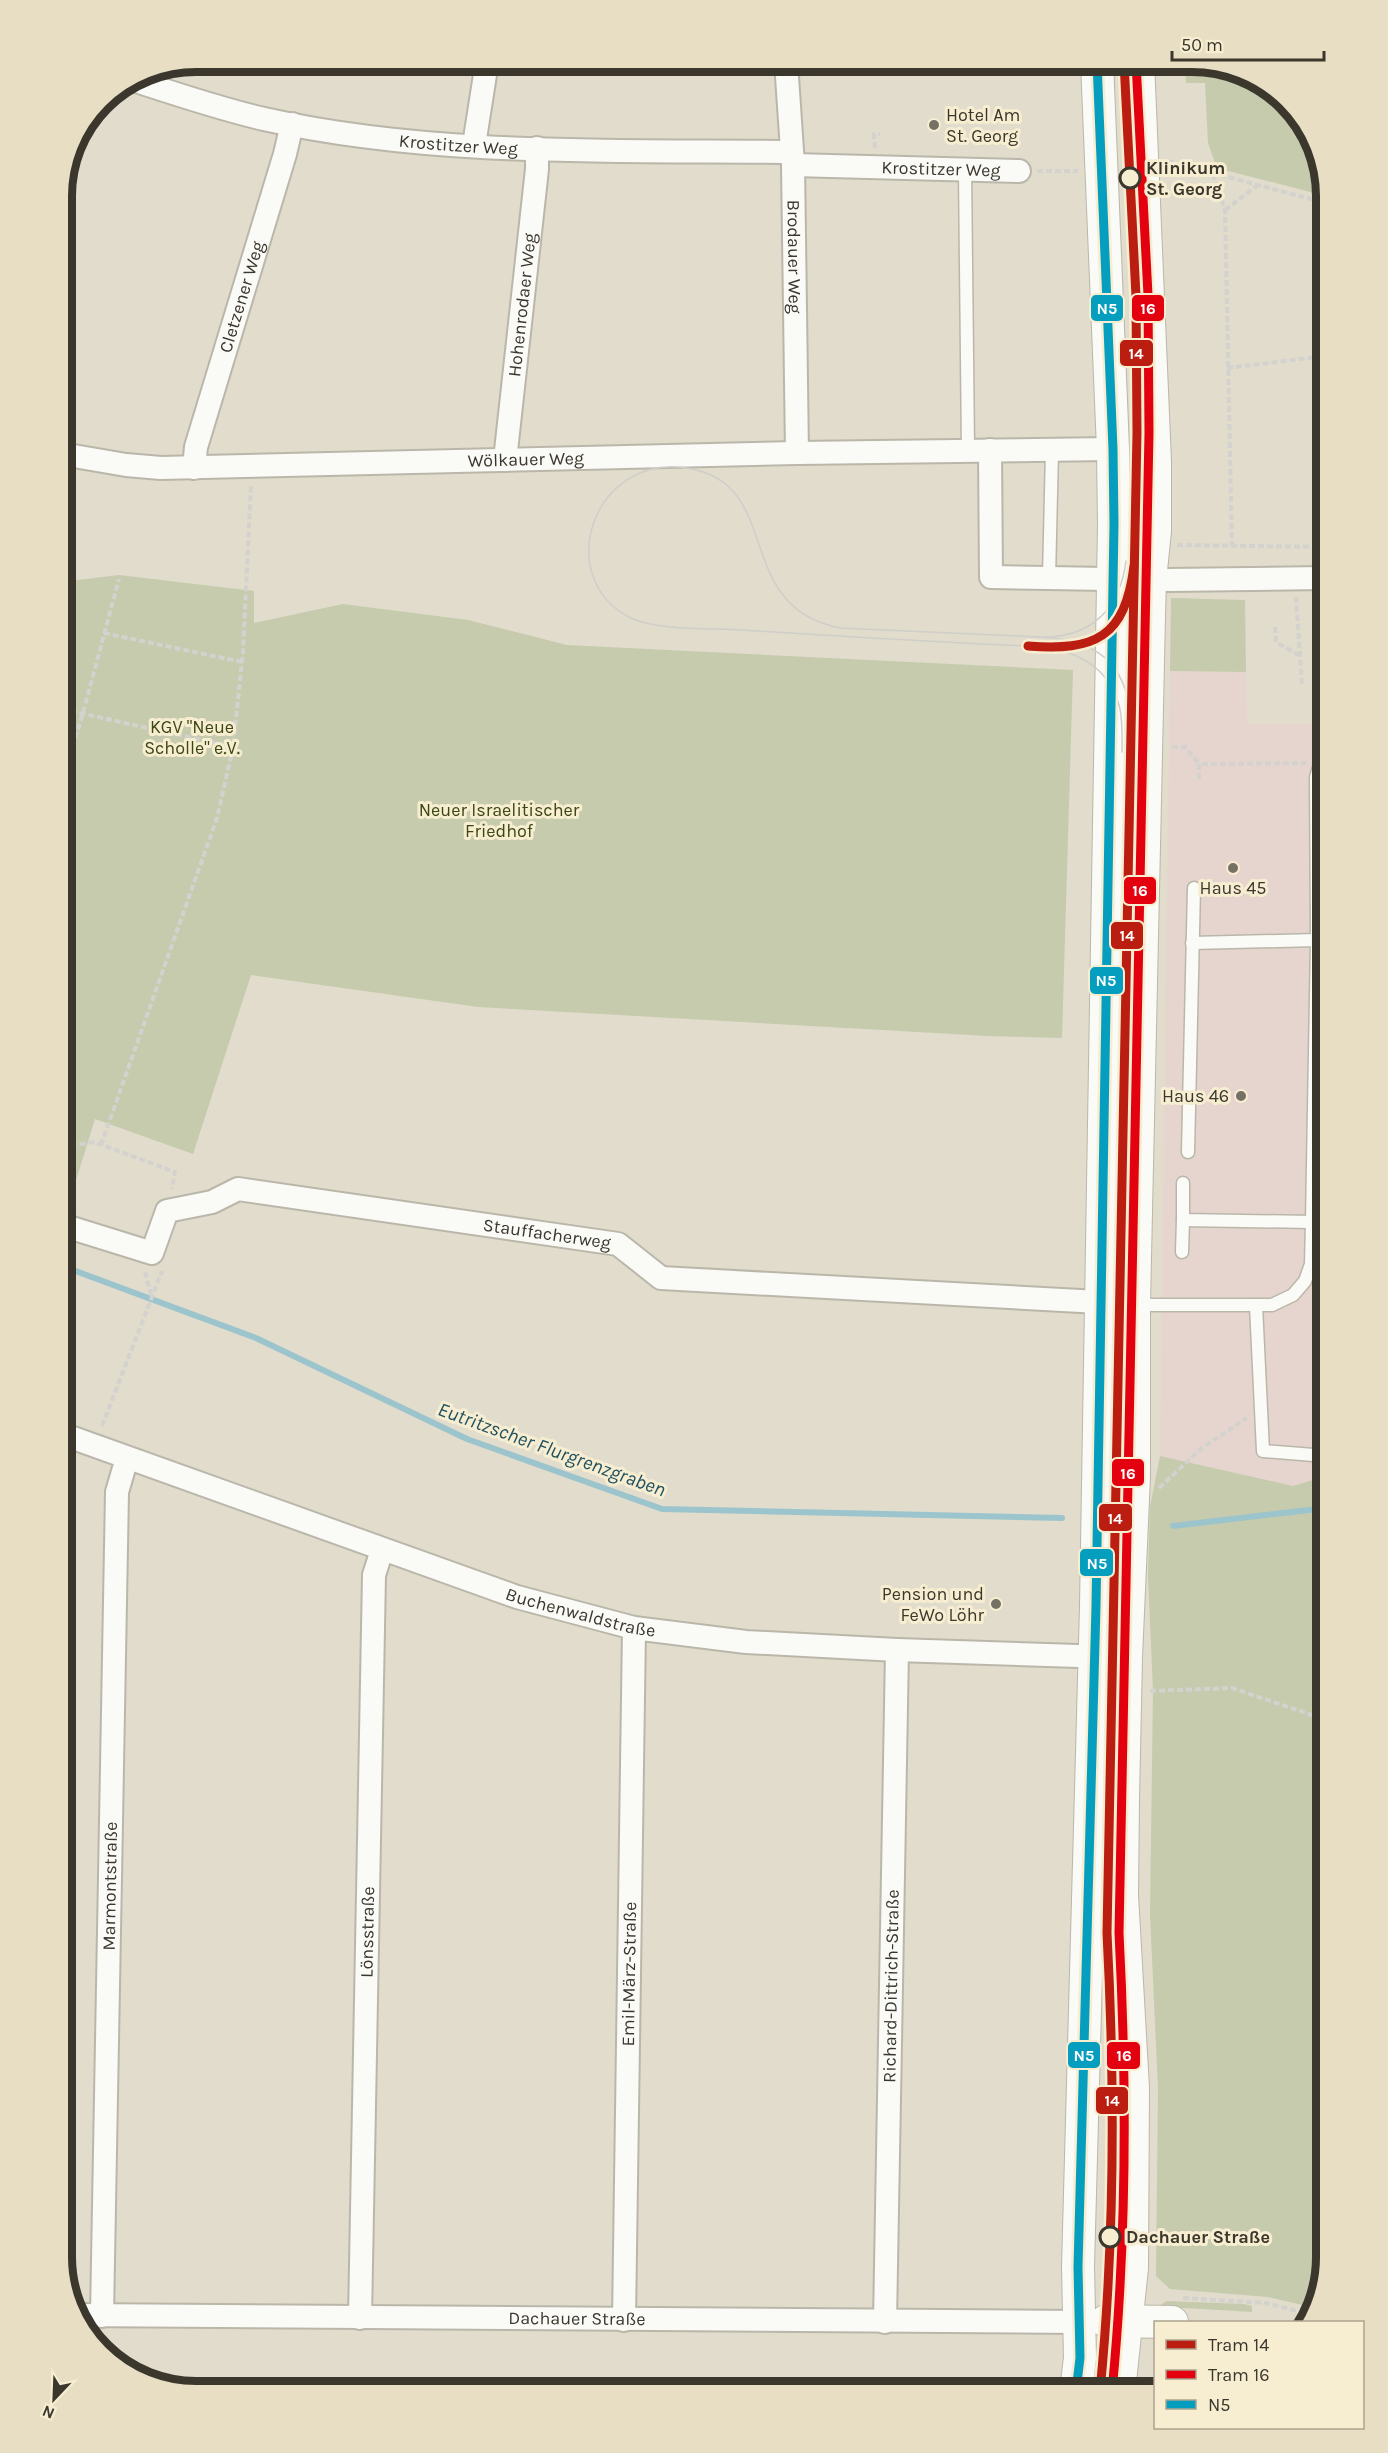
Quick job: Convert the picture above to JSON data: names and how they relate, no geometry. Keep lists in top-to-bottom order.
{
  "streets": {
    "street": [
      "Krostitzer Weg",
      "Brodauer Weg",
      "Cletzener Weg",
      "Hohenrodaer Weg",
      "Wölkauer Weg",
      "Stauffacherweg",
      "Buchenwaldstraße",
      "Marmontstraße",
      "Lönsstraße",
      "Emil-März-Straße",
      "Richard-Dittrich-Straße",
      "Dachauer Straße"
    ]
  },
  "crossings": [
    ["Krostitzer Weg", "Brodauer Weg"],
    ["Krostitzer Weg", "Cletzener Weg"],
    ["Krostitzer Weg", "Hohenrodaer Weg"],
    ["Brodauer Weg", "Wölkauer Weg"],
    ["Cletzener Weg", "Wölkauer Weg"],
    ["Hohenrodaer Weg", "Wölkauer Weg"],
    ["Buchenwaldstraße", "Marmontstraße"],
    ["Buchenwaldstraße", "Lönsstraße"],
    ["Buchenwaldstraße", "Emil-März-Straße"],
    ["Buchenwaldstraße", "Richard-Dittrich-Straße"],
    ["Marmontstraße", "Dachauer Straße"],
    ["Lönsstraße", "Dachauer Straße"],
    ["Emil-März-Straße", "Dachauer Straße"],
    ["Richard-Dittrich-Straße", "Dachauer Straße"]
  ],
  "water": ["Eutritzscher Flurgrenzgraben"],
  "parks": ["KGV \"Neue Scholle\" e.V.", "Neuer Israelitischer Friedhof"],
  "places": [
    "Hotel Am St. Georg",
    "Klinikum St. Georg",
    "Haus 45",
    "Haus 46",
    "Pension und FeWo Löhr",
    "Dachauer Straße"
  ],
  "lines": ["tram line 14", "tram line 16", "transit line N5"],
  "legend": ["Tram 14", "Tram 16", "N5"],
  "scale_bar": "50 m",
  "north": "bottom left"
}
